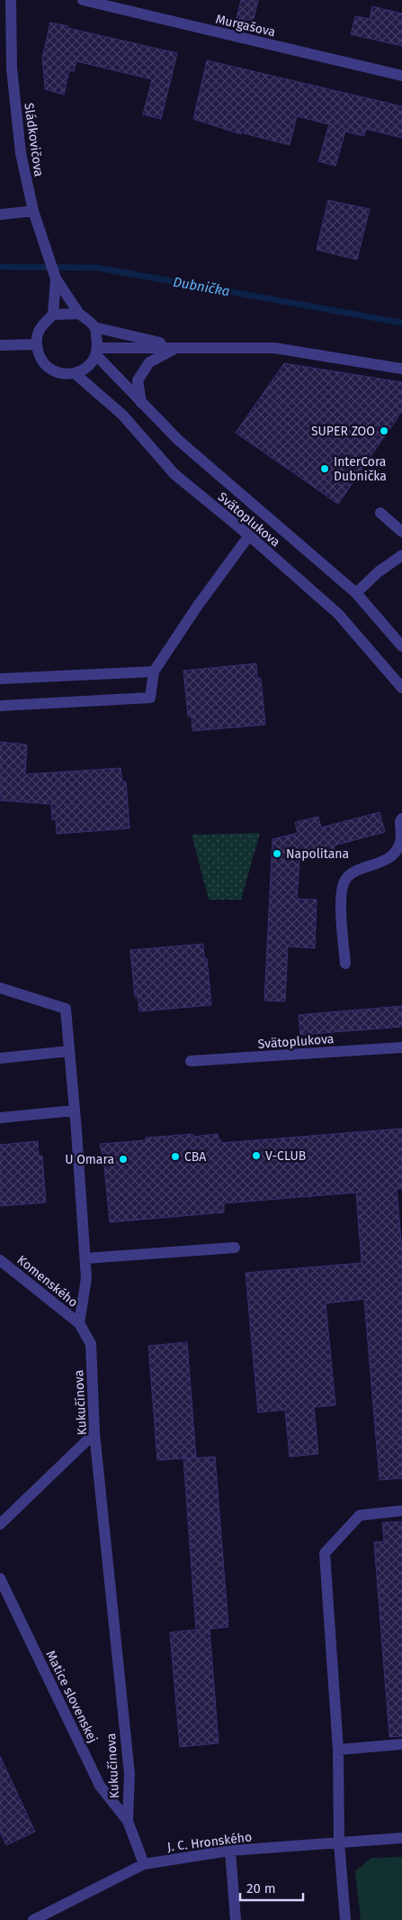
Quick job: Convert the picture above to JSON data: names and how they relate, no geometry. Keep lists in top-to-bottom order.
{
  "streets": {
    "street": [
      "Murgašova",
      "Sládkovičova",
      "Svätoplukova",
      "Komenského",
      "Kukučínova",
      "Matice slovenskej",
      "J. C. Hronského"
    ]
  },
  "crossings": [
    ["Sládkovičova", "Svätoplukova"],
    ["Komenského", "Kukučínova"],
    ["Kukučínova", "Matice slovenskej"],
    ["Kukučínova", "J. C. Hronského"]
  ],
  "water": ["Dubnička"],
  "places": [
    "SUPER ZOO",
    "InterCora Dubnička",
    "Napolitana",
    "V-CLUB",
    "CBA",
    "U Omara"
  ],
  "scale_bar": "20 m"
}
